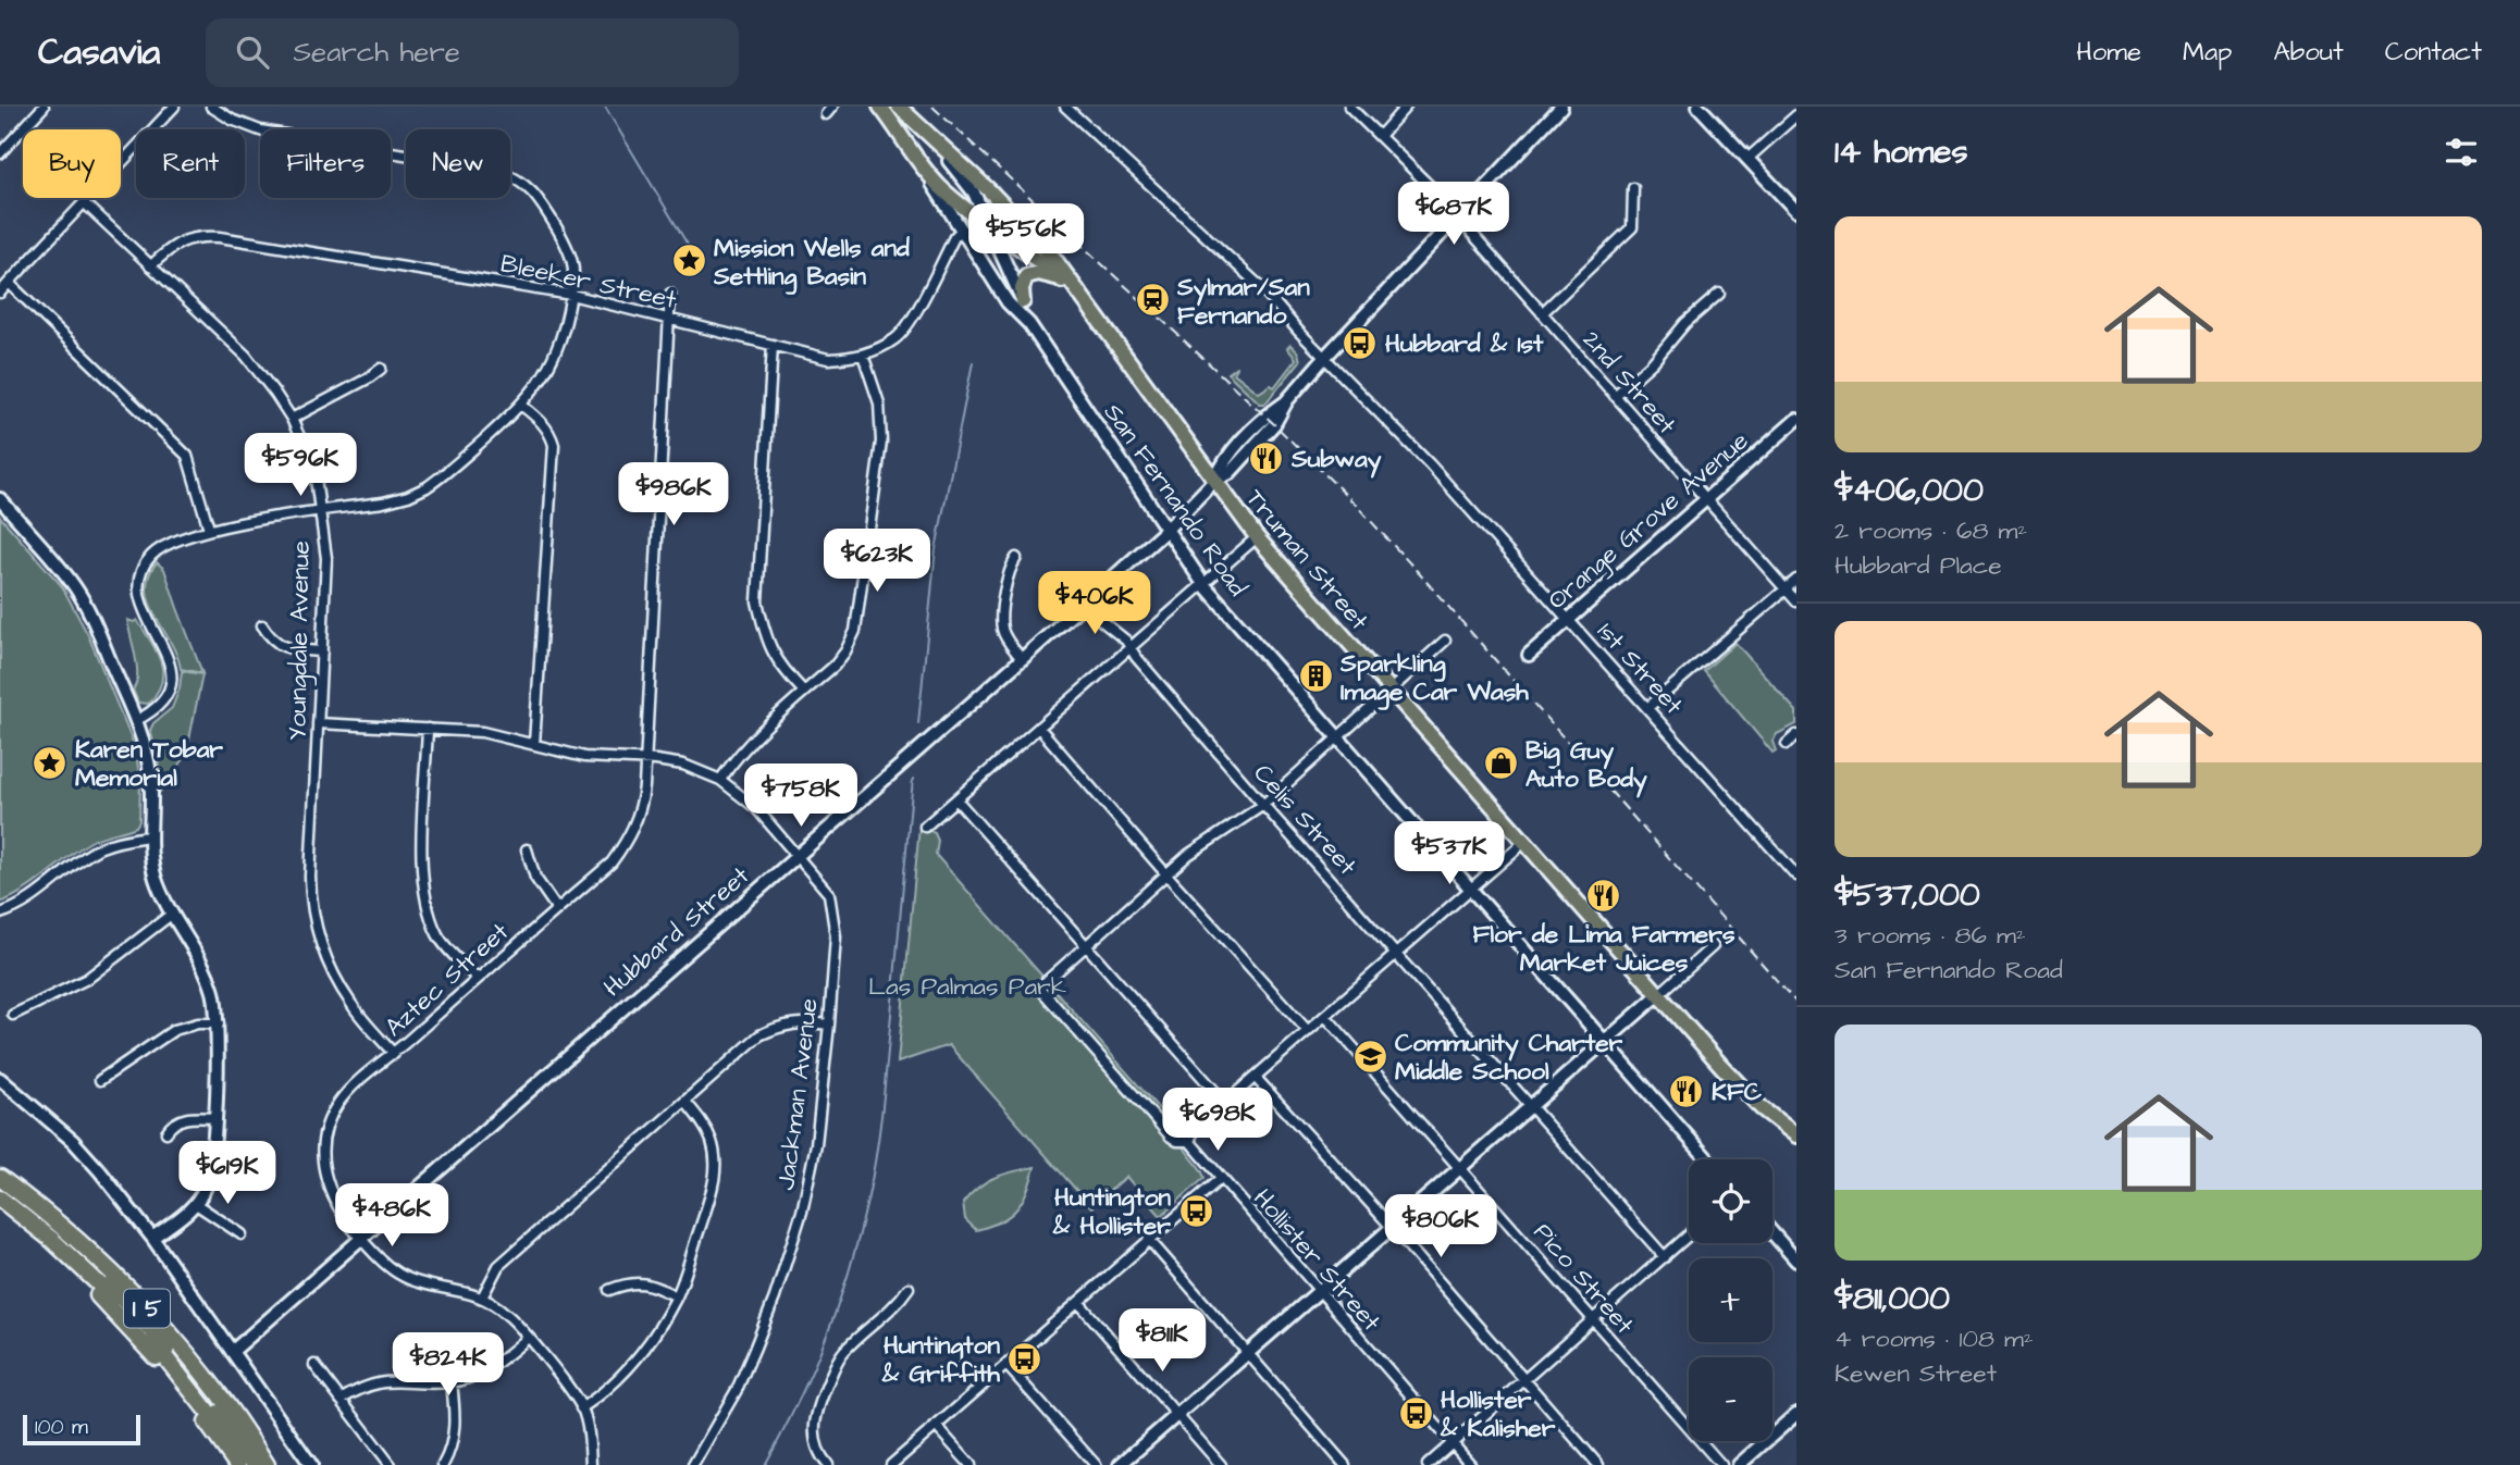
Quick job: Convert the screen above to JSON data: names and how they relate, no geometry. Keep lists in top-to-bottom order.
{
  "streets": {
    "highway": ["I 5"],
    "main road": [
      "San Fernando Road",
      "Orange Grove Avenue",
      "Truman Street",
      "Hubbard Street"
    ],
    "street": [
      "Bleeker Street",
      "2nd Street",
      "Youngdale Avenue",
      "1st Street",
      "Celis Street",
      "Aztec Street",
      "Jackman Avenue",
      "Hollister Street",
      "Pico Street"
    ]
  },
  "crossings": [
    ["Bleeker Street", "San Fernando Road"],
    ["Bleeker Street", "Youngdale Avenue"],
    ["Bleeker Street", "Aztec Street"],
    ["2nd Street", "Orange Grove Avenue"],
    ["2nd Street", "Hubbard Street"],
    ["San Fernando Road", "Truman Street"],
    ["San Fernando Road", "Hubbard Street"],
    ["Orange Grove Avenue", "1st Street"],
    ["Truman Street", "Hubbard Street"],
    ["Youngdale Avenue", "Aztec Street"],
    ["Youngdale Avenue", "Jackman Avenue"],
    ["1st Street", "Hubbard Street"],
    ["Celis Street", "Hubbard Street"],
    ["Hubbard Street", "Aztec Street"],
    ["Hubbard Street", "Jackman Avenue"],
    ["Aztec Street", "Jackman Avenue"]
  ],
  "parks": ["Las Palmas Park"],
  "places": {
    "place": ["Mission Wells and Settling Basin", "Karen Tobar Memorial"],
    "station": ["Sylmar/San Fernando"],
    "bus stop": [
      "Hubbard & 1st",
      "Huntington & Hollister",
      "Huntington & Griffith",
      "Hollister & Kalisher"
    ],
    "restaurant": ["Subway", "Flor de Lima Farmers Market Juices", "KFC"],
    "building": ["Sparkling Image Car Wash"],
    "shop": ["Big Guy Auto Body"],
    "school or university": ["Community Charter Middle School"]
  },
  "scale_bar": "100 m",
  "page": {
    "header": "Casavia",
    "search": "Search here",
    "nav": [
      "Home",
      "Map",
      "About",
      "Contact"
    ],
    "heading": "14 homes",
    "chip": [
      "Buy",
      "Rent",
      "Filters",
      "New"
    ],
    "price": [
      "$687K",
      "$556K",
      "$596K",
      "$986K",
      "$623K",
      "$406K",
      "$758K",
      "$537K",
      "$698K",
      "$619K",
      "$486K",
      "$806K",
      "$811K",
      "$824K"
    ],
    "list": [
      {
        "name": "$406,000",
        "note": "2 rooms · 68 m² · Hubbard Place"
      },
      {
        "name": "$537,000",
        "note": "3 rooms · 86 m² · San Fernando Road"
      },
      {
        "name": "$811,000",
        "note": "4 rooms · 108 m² · Kewen Street"
      }
    ],
    "map_buttons": ["+", "−"],
    "scale": "100 m"
  }
}
